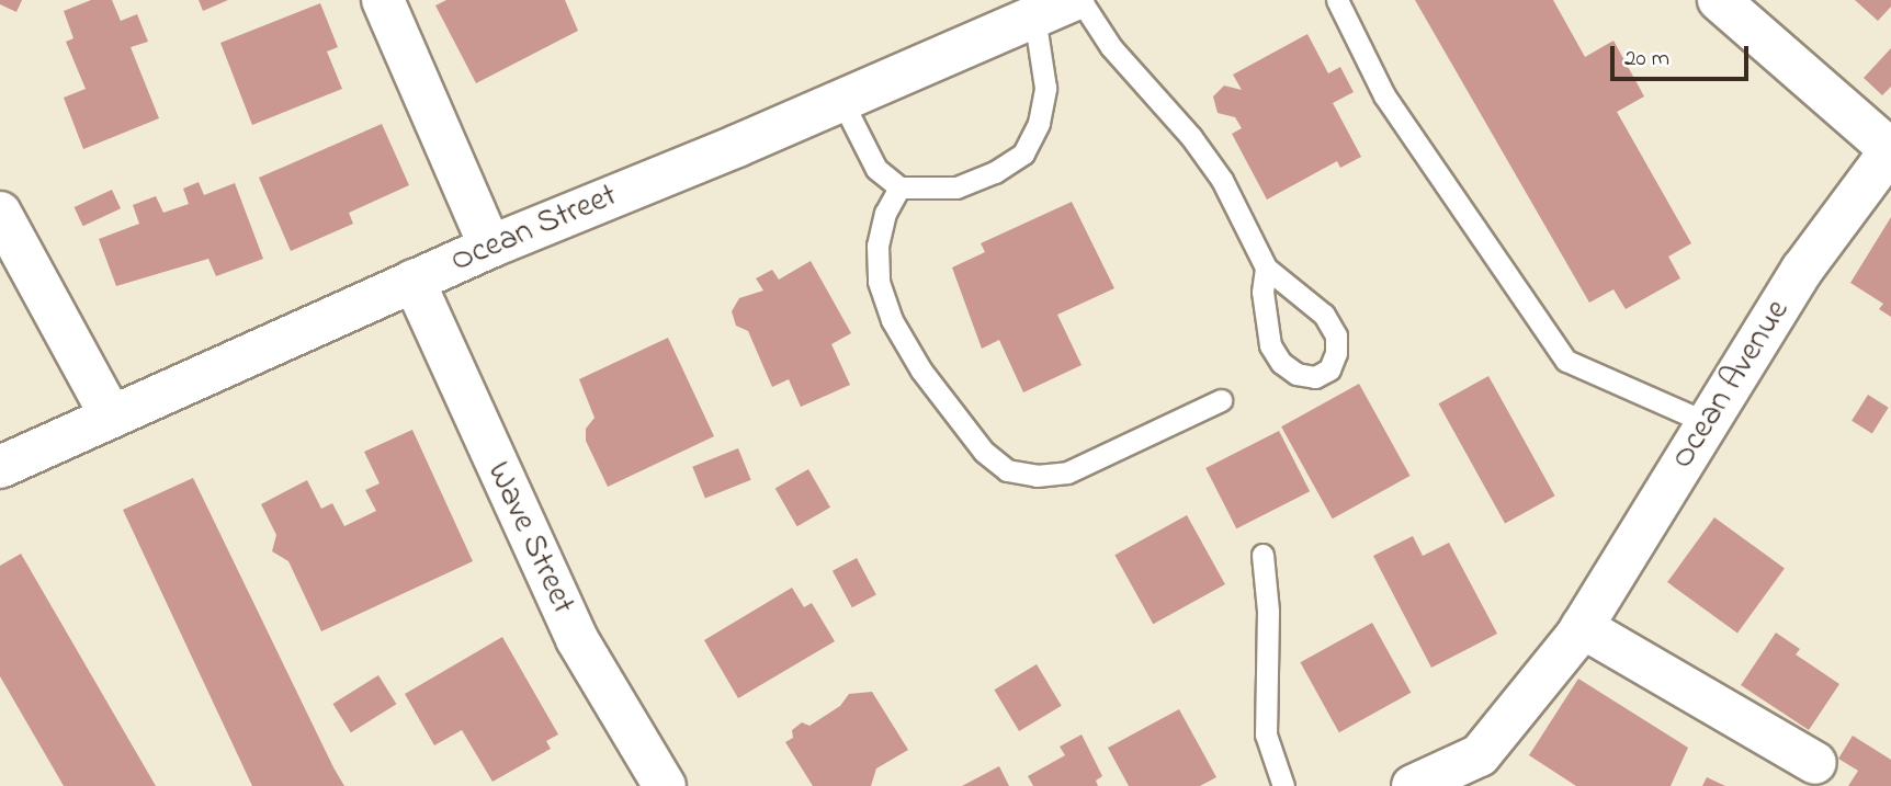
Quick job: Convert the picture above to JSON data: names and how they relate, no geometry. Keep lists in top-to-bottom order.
{
  "streets": {
    "street": ["Ocean Street", "Ocean Avenue", "Wave Street"]
  },
  "crossings": [
    ["Ocean Street", "Wave Street"]
  ],
  "scale_bar": "20 m"
}
